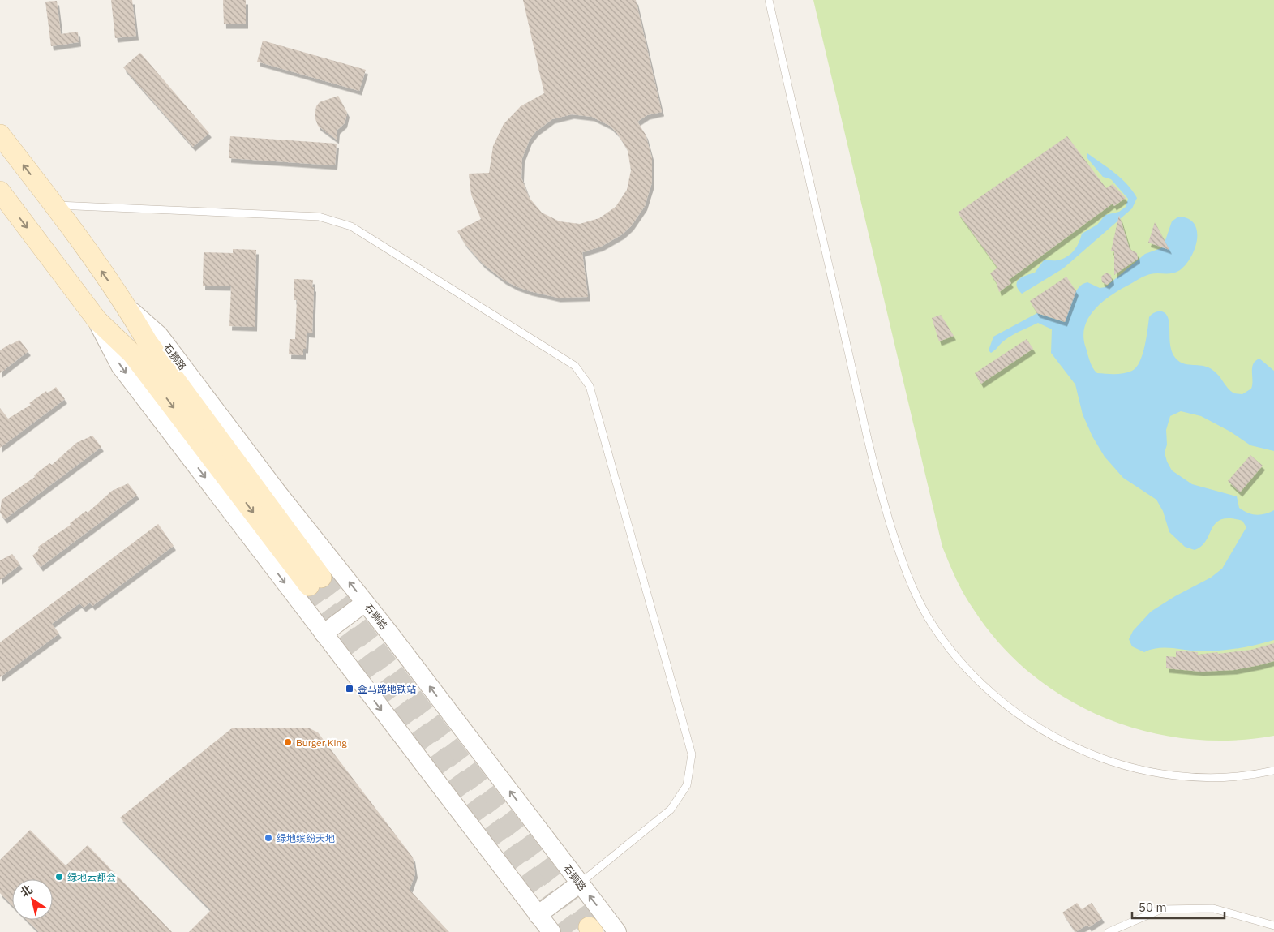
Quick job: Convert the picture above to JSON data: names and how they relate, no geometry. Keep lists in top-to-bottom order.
{
  "streets": {
    "main road": ["石狮路"]
  },
  "places": {
    "transit": ["金马路地铁站"],
    "other": ["Burger King", "绿地缤纷天地", "绿地云都会"]
  },
  "scale_bar": "50 m",
  "north": "top left"
}
